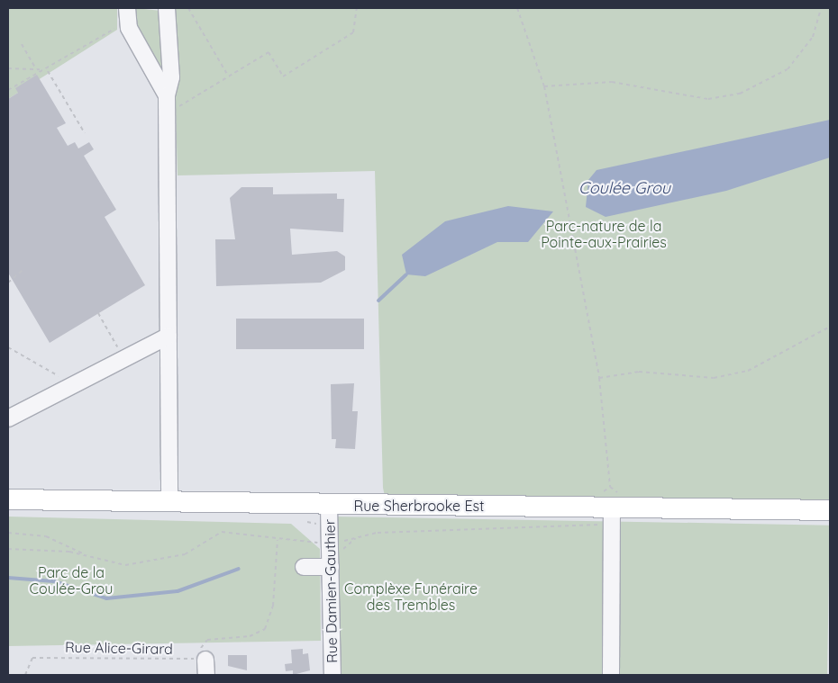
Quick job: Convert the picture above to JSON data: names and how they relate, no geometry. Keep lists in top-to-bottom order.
{
  "streets": {
    "main road": ["Rue Sherbrooke Est"],
    "street": ["Rue Damien-Gauthier"],
    "path": ["Rue Alice-Girard"]
  },
  "crossings": [
    ["Rue Sherbrooke Est", "Rue Damien-Gauthier"]
  ],
  "water": ["Coulée Grou"],
  "parks": ["Parc-nature de la Pointe-aux-Prairies", "Parc de la Coulée-Grou", "Complèxe Funéraire des Trembles"]
}
